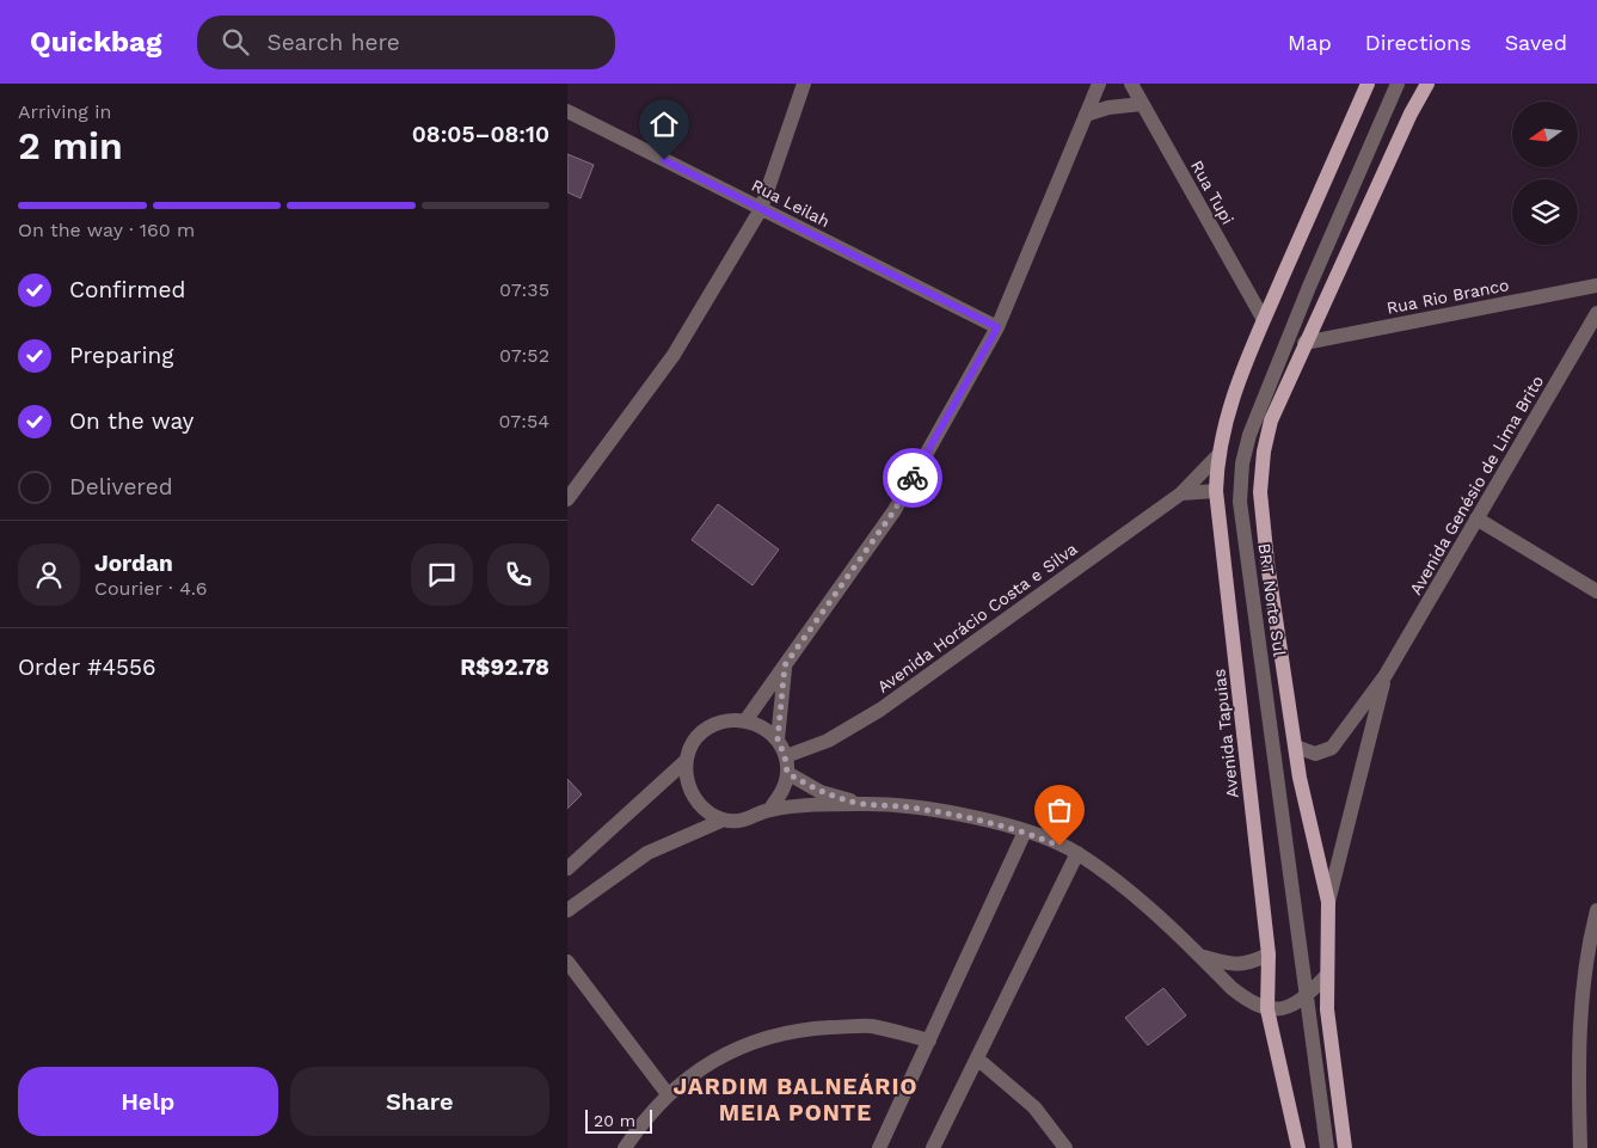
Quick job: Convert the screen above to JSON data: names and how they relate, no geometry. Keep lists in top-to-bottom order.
{
  "streets": {
    "main road": ["Avenida Tapuias"],
    "street": [
      "Rua Tupi",
      "Rua Leilah",
      "Rua Rio Branco",
      "Avenida Genésio de Lima Brito",
      "BRT Norte Sul",
      "Avenida Horácio Costa e Silva"
    ]
  },
  "crossings": [
    ["Rua Tupi", "Avenida Tapuias"],
    ["Avenida Horácio Costa e Silva", "Avenida Tapuias"]
  ],
  "districts": ["JARDIM BALNEÁRIO MEIA PONTE"],
  "scale_bar": "20 m",
  "north": "left",
  "page": {
    "header": "Quickbag",
    "search": "Search here",
    "nav": ["Map", "Directions", "Saved"],
    "heading": ["2 min", "Arriving in", "08:05–08:10"],
    "panel": [
      "Jordan",
      "Courier · 4.6",
      "Order #4556",
      "R$92.78"
    ],
    "bar": "On the way · 160 m",
    "list": [
      ["Confirmed", "07:35"],
      ["Preparing", "07:52"],
      ["On the way", "07:54"],
      "Delivered"
    ],
    "buttons": ["Help", "Share"],
    "scale": "20 m"
  }
}
